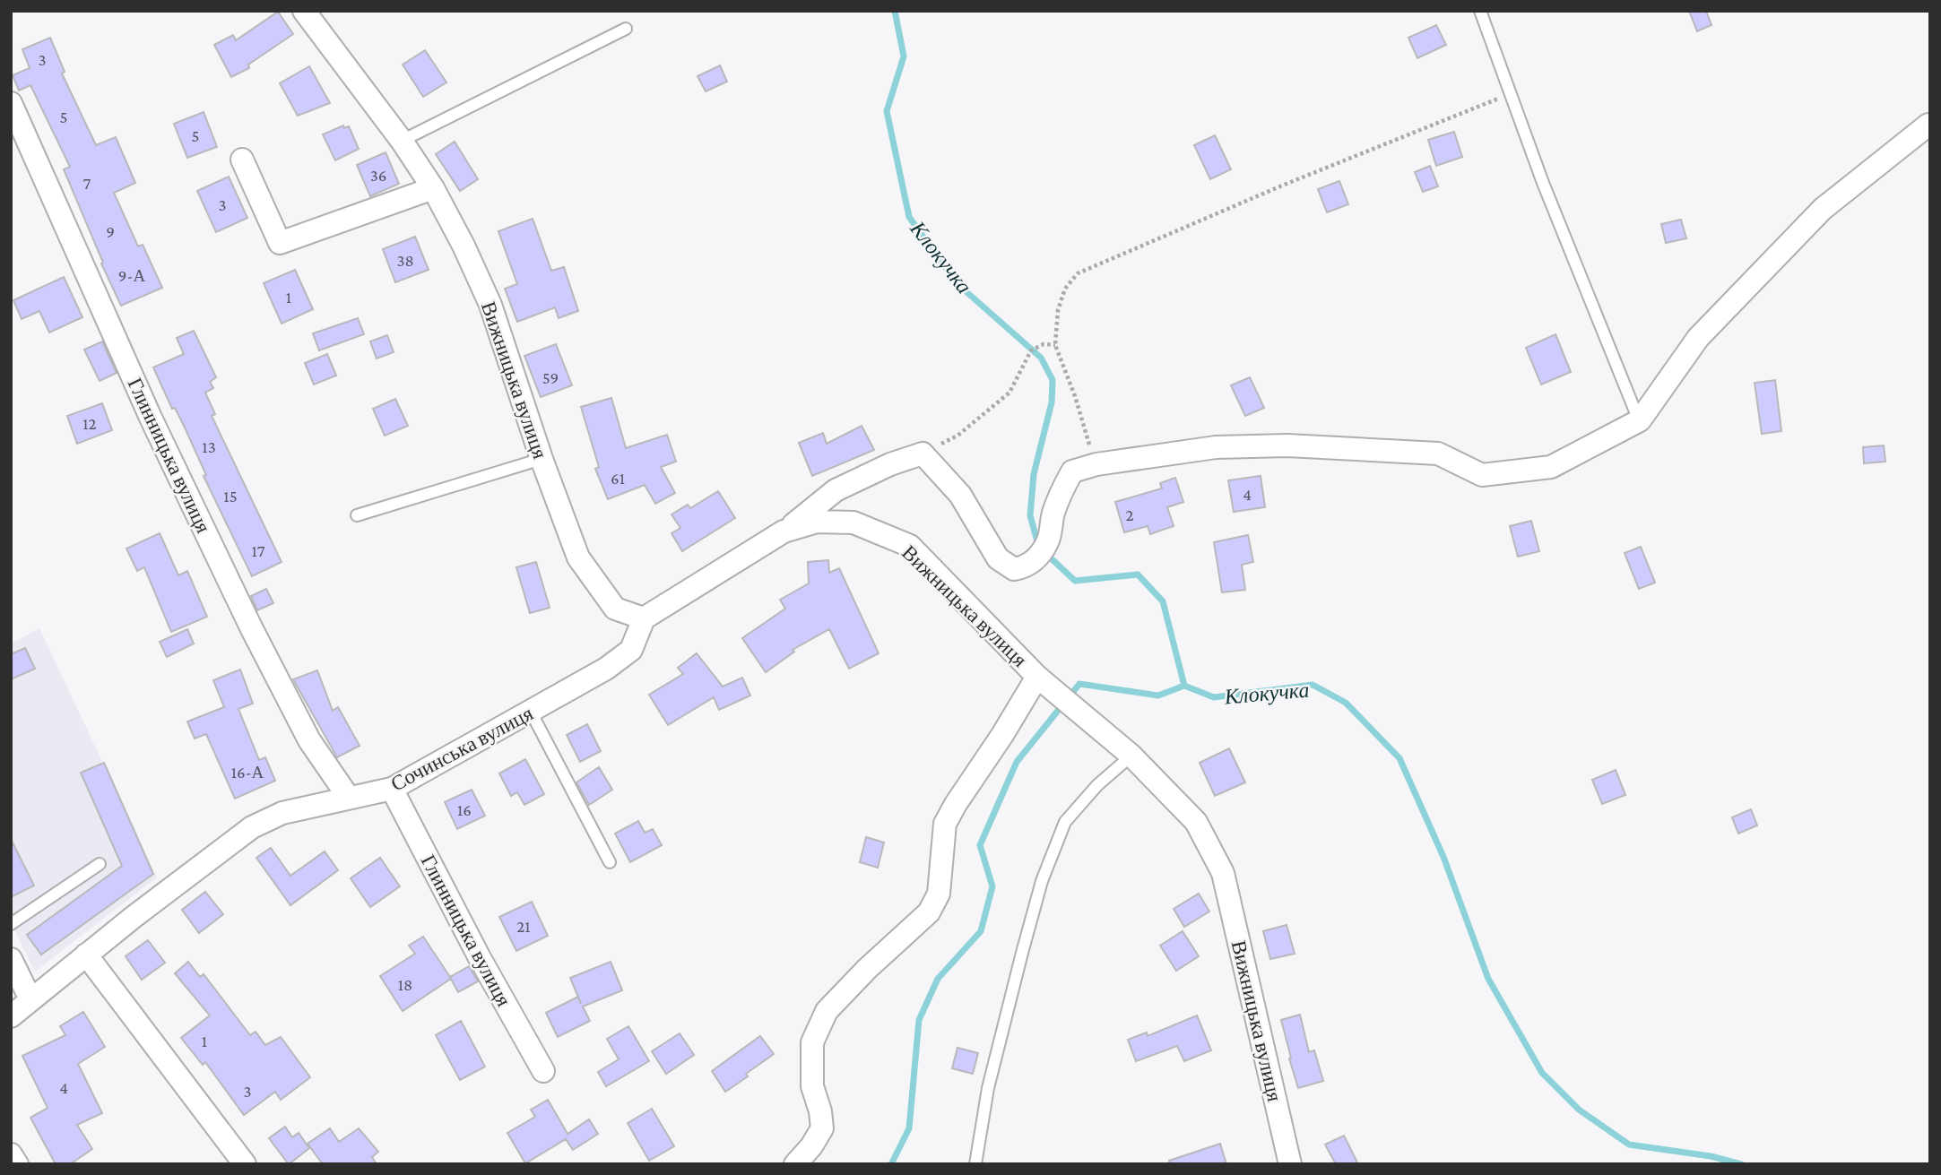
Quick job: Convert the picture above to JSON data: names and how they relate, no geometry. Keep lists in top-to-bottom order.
{
  "streets": {
    "street": ["Вижницька вулиця", "Глинницька вулиця", "Сочинська вулиця"]
  },
  "crossings": [
    ["Вижницька вулиця", "Сочинська вулиця"],
    ["Глинницька вулиця", "Сочинська вулиця"]
  ],
  "water": ["Клокучка"],
  "house_numbers": [
    "3",
    "5",
    "5",
    "36",
    "7",
    "3",
    "9",
    "38",
    "9-А",
    "1",
    "59",
    "12",
    "13",
    "61",
    "4",
    "15",
    "2",
    "17",
    "16-А",
    "16",
    "21",
    "18",
    "1",
    "4",
    "3"
  ]
}
